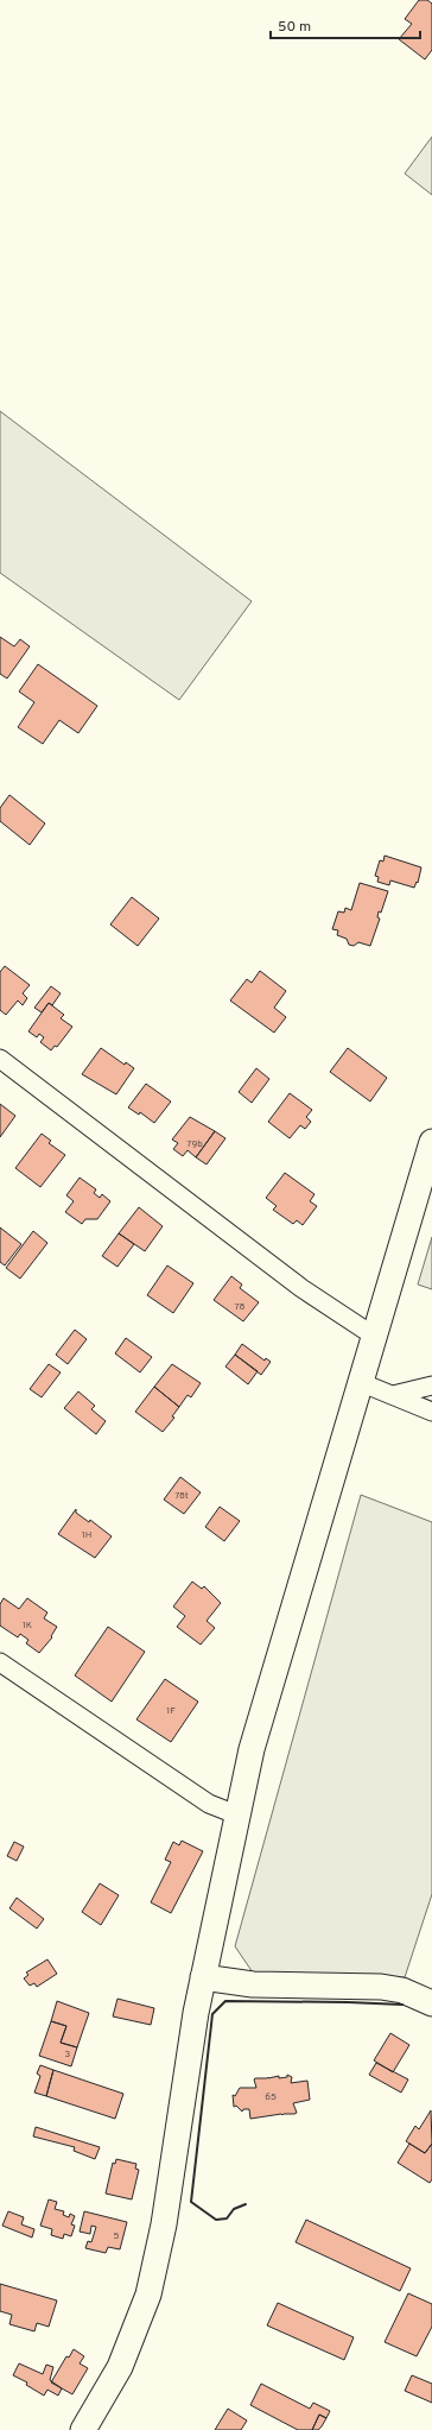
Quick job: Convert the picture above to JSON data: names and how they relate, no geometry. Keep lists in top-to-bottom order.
{
  "house_numbers": [
    "79b",
    "78",
    "78t",
    "1H",
    "1K",
    "1F",
    "3",
    "65",
    "5"
  ],
  "scale_bar": "50 m"
}
